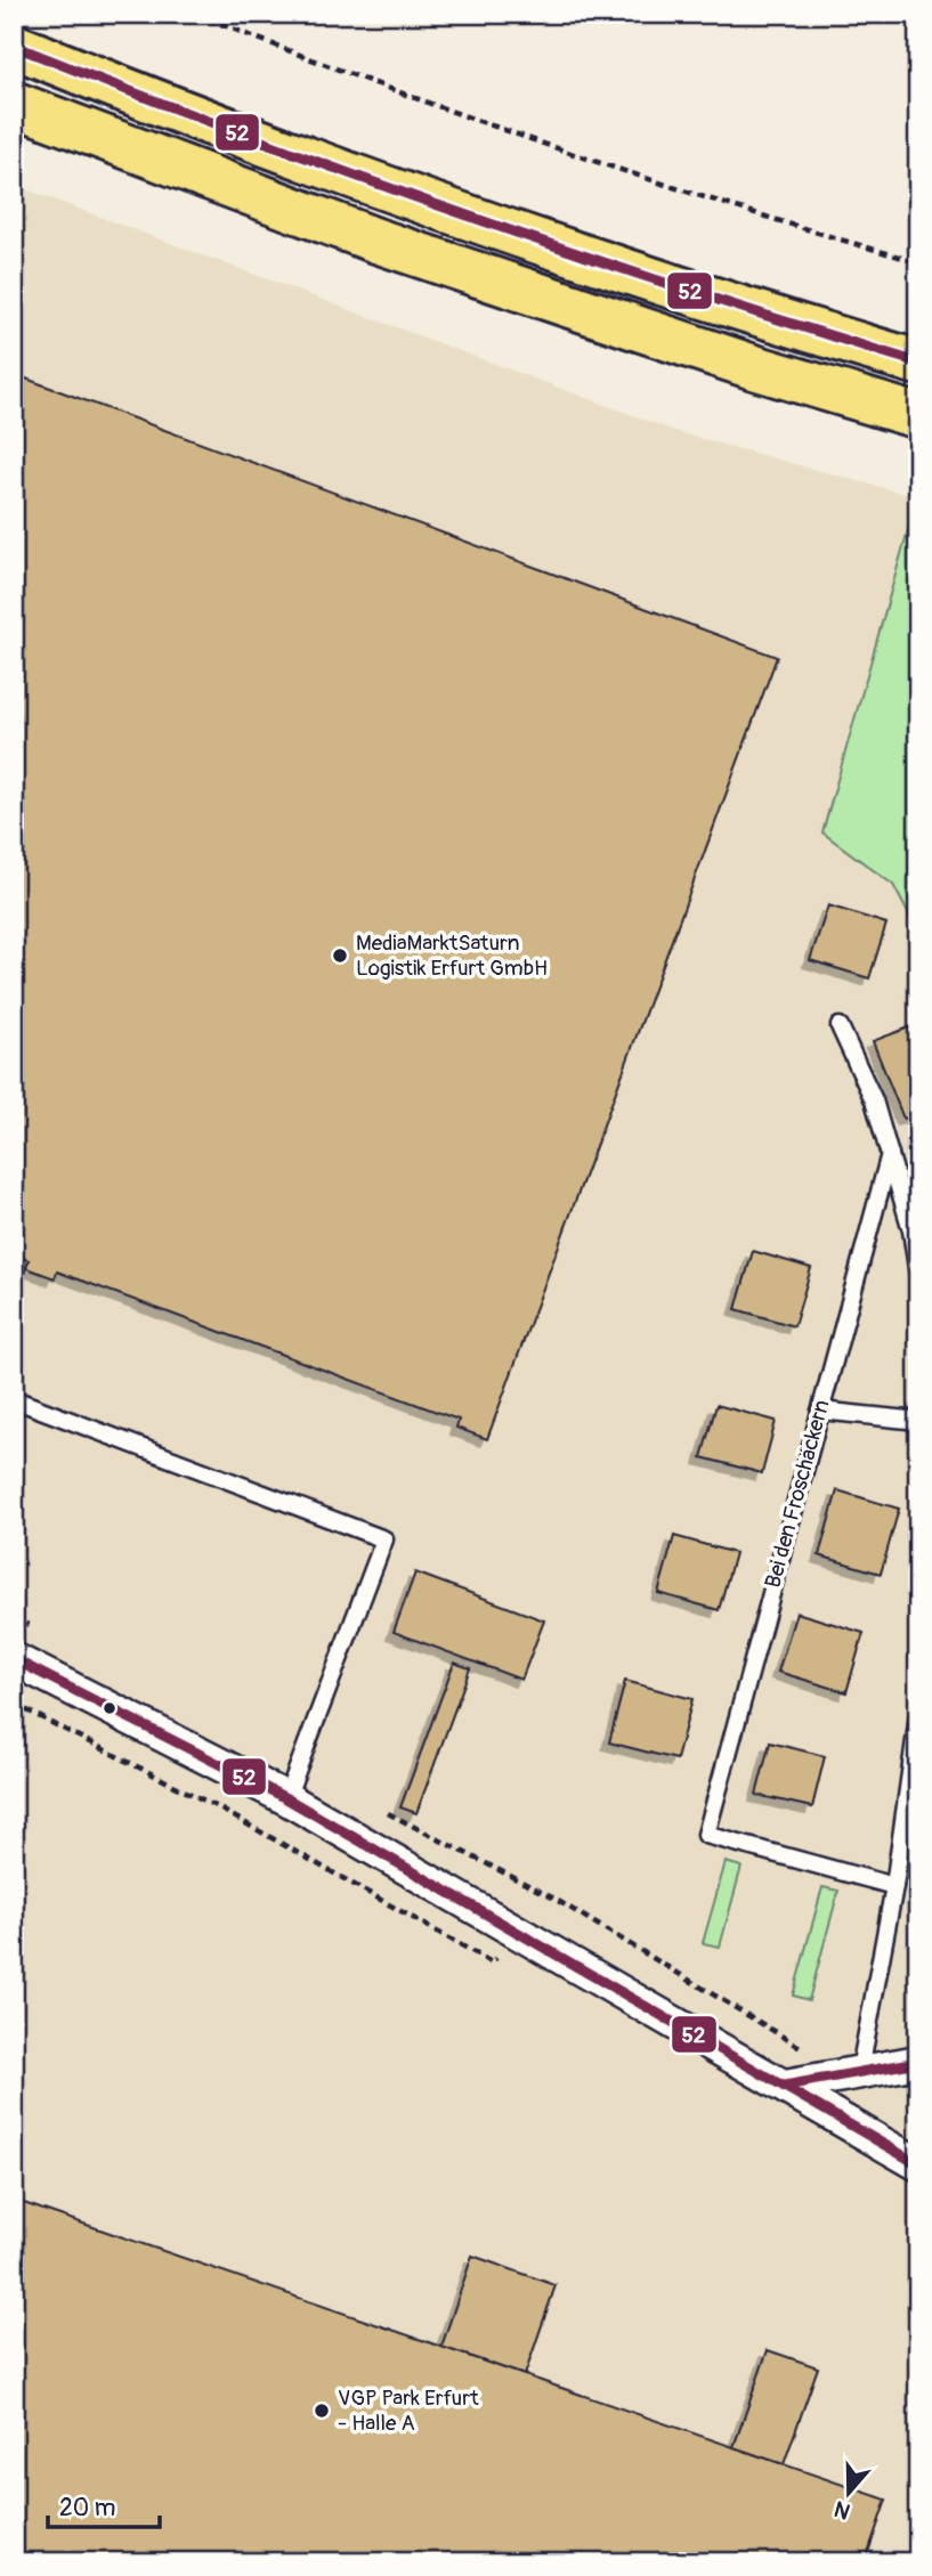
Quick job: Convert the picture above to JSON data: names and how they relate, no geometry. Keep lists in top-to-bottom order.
{
  "streets": {
    "lane": ["Bei den Froschäckern"]
  },
  "places": ["MediaMarktSaturn Logistik Erfurt GmbH", "VGP Park Erfurt - Halle A"],
  "lines": ["transit line 52"],
  "scale_bar": "20 m",
  "north": "bottom"
}
